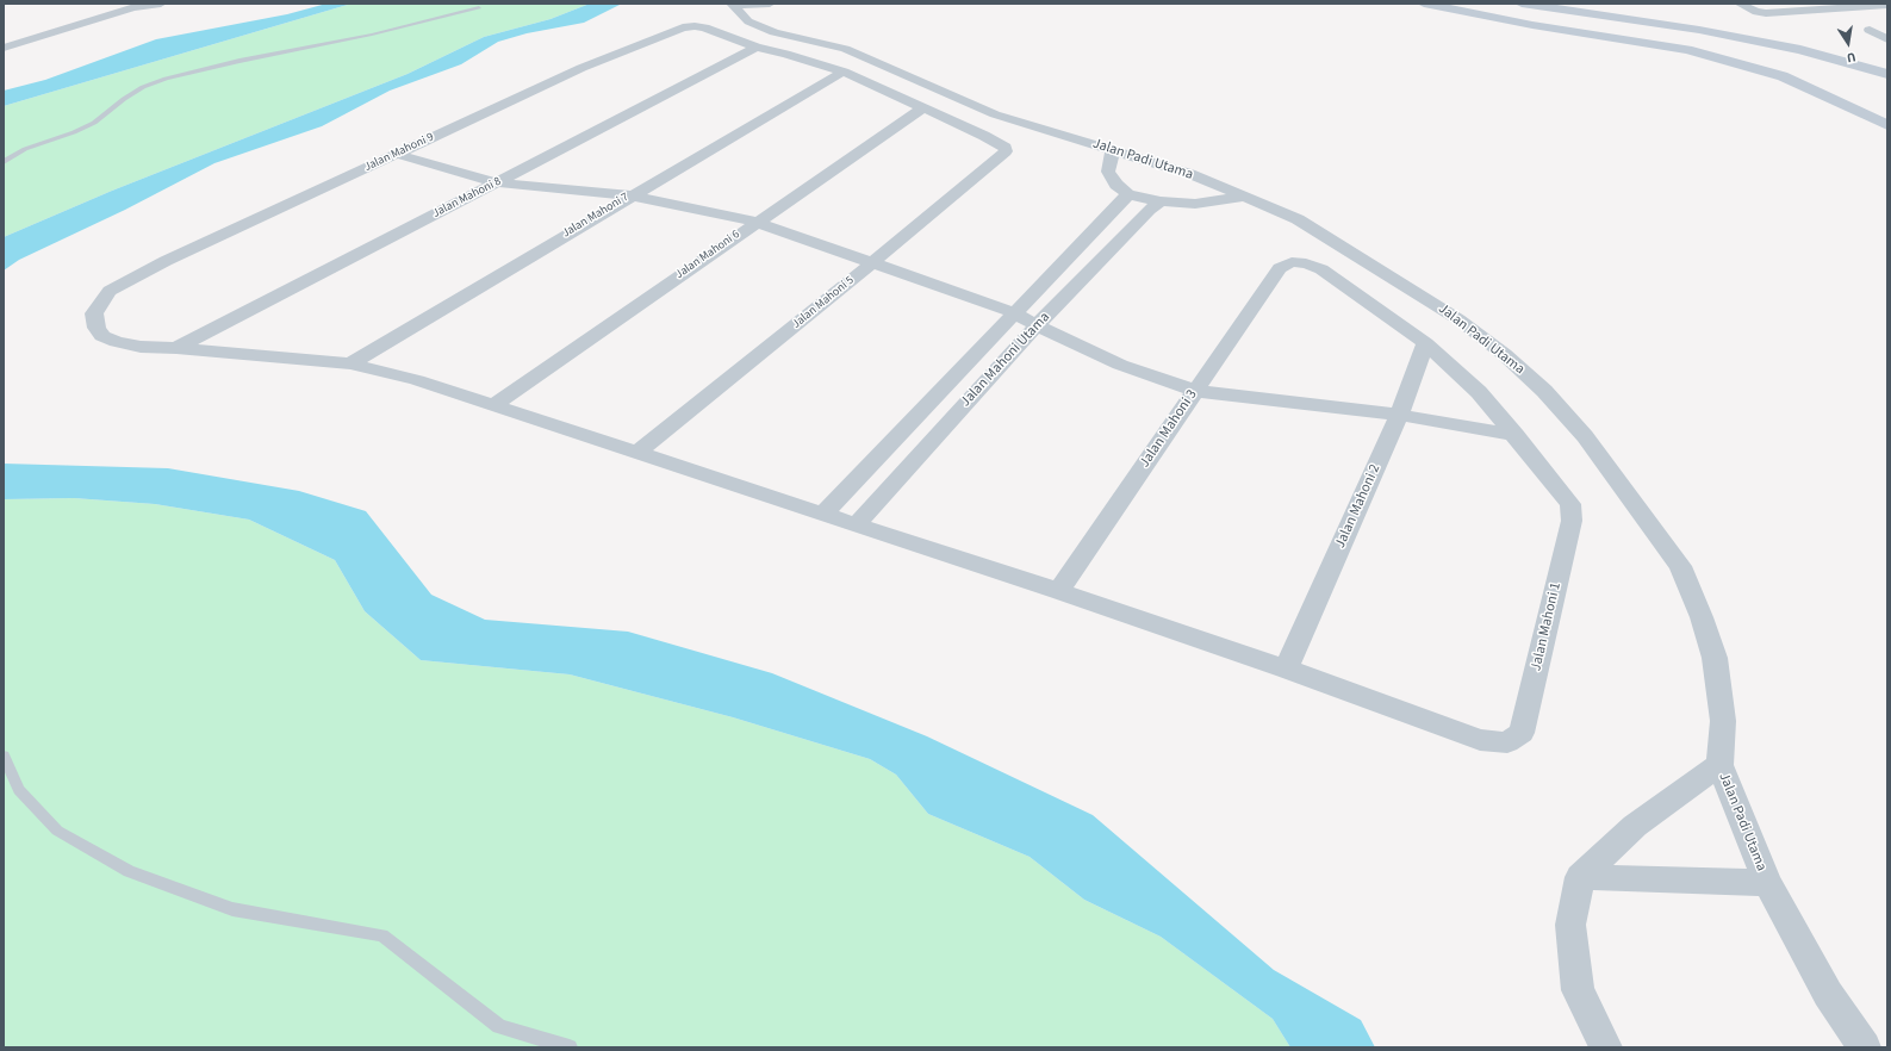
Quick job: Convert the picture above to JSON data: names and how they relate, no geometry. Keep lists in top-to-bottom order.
{
  "streets": {
    "street": [
      "Jalan Mahoni 9",
      "Jalan Padi Utama",
      "Jalan Mahoni 8",
      "Jalan Mahoni 7",
      "Jalan Mahoni 6",
      "Jalan Mahoni 5",
      "Jalan Mahoni Utama",
      "Jalan Mahoni 3",
      "Jalan Mahoni 2",
      "Jalan Mahoni 1"
    ]
  },
  "crossings": [
    ["Jalan Mahoni 9", "Jalan Mahoni 8"],
    ["Jalan Mahoni 6", "Jalan Mahoni 5"],
    ["Jalan Mahoni 3", "Jalan Mahoni 2"],
    ["Jalan Mahoni 2", "Jalan Mahoni 1"]
  ],
  "north": "bottom"
}
